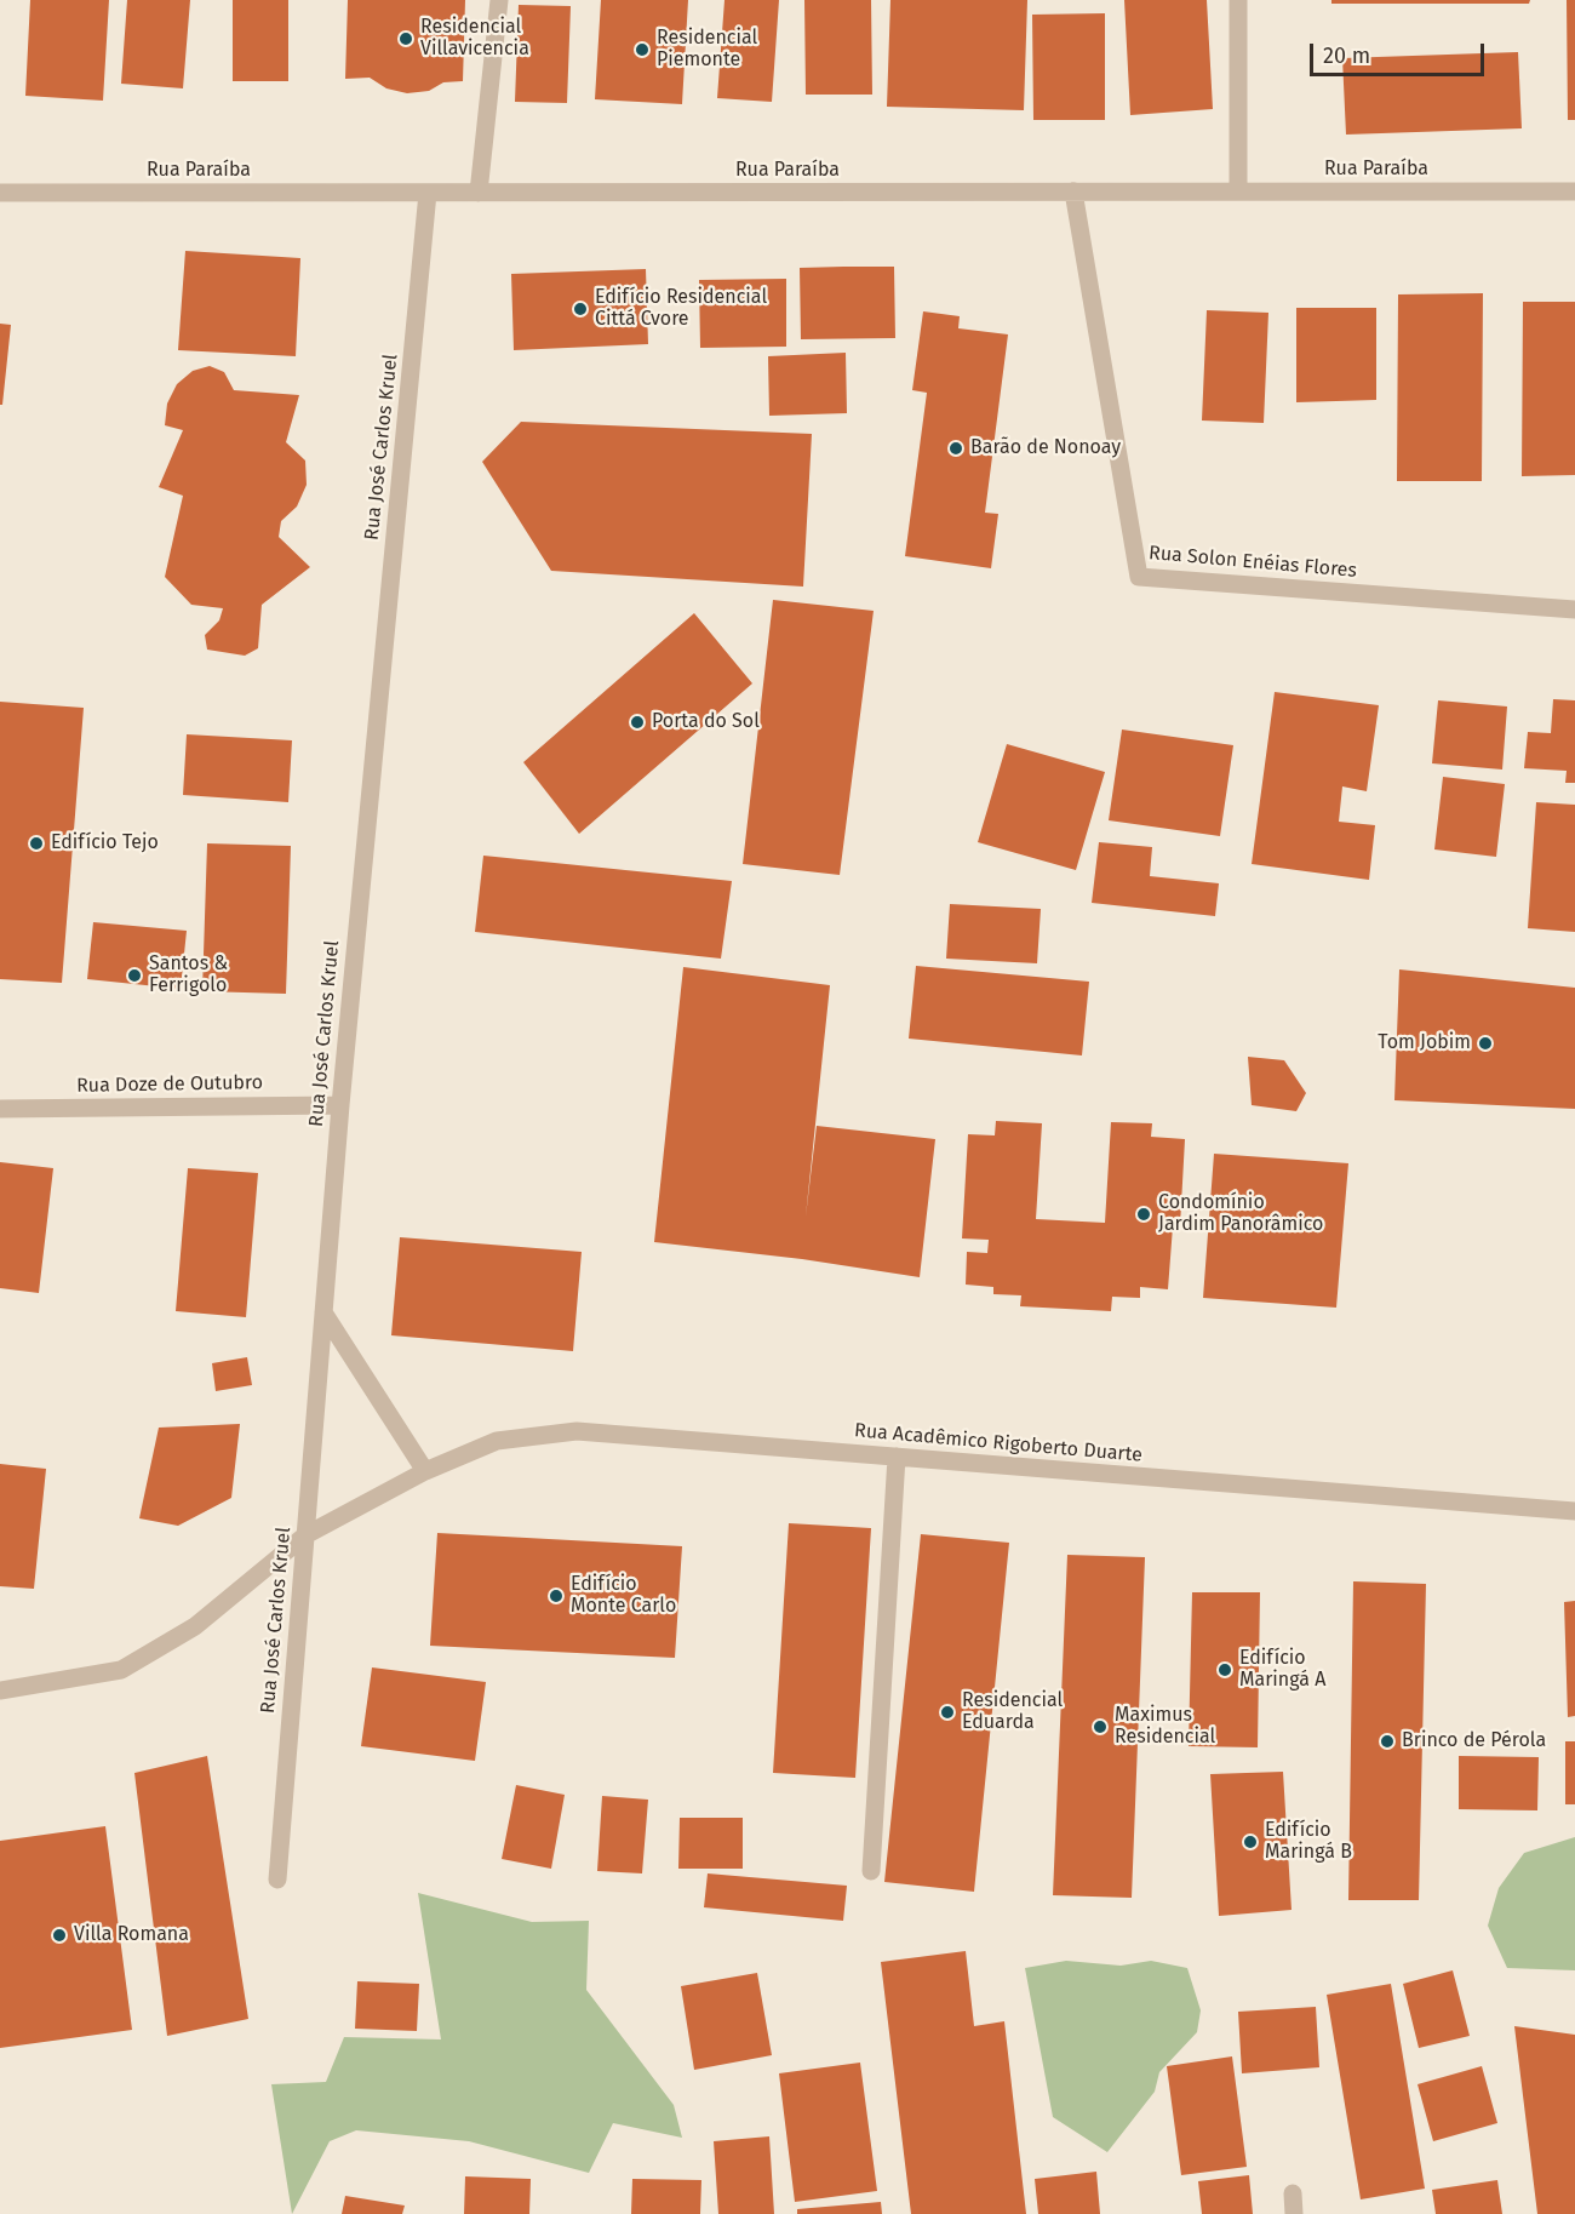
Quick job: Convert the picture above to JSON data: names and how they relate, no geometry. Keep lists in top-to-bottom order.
{
  "streets": {
    "street": [
      "Rua Paraíba",
      "Rua José Carlos Kruel",
      "Rua Solon Enéias Flores",
      "Rua Doze de Outubro",
      "Rua Acadêmico Rigoberto Duarte"
    ]
  },
  "crossings": [
    ["Rua Paraíba", "Rua José Carlos Kruel"],
    ["Rua Paraíba", "Rua Solon Enéias Flores"],
    ["Rua José Carlos Kruel", "Rua Doze de Outubro"],
    ["Rua José Carlos Kruel", "Rua Acadêmico Rigoberto Duarte"]
  ],
  "places": [
    "Residencial Villavicencia",
    "Residencial Piemonte",
    "Edifício Residencial Cittá Cvore",
    "Barão de Nonoay",
    "Porta do Sol",
    "Edifício Tejo",
    "Santos & Ferrigolo",
    "Tom Jobim",
    "Condomínio Jardim Panorâmico",
    "Edifício Monte Carlo",
    "Edifício Maringá A",
    "Residencial Eduarda",
    "Maximus Residencial",
    "Brinco de Pérola",
    "Edifício Maringá B",
    "Villa Romana"
  ],
  "scale_bar": "20 m"
}
